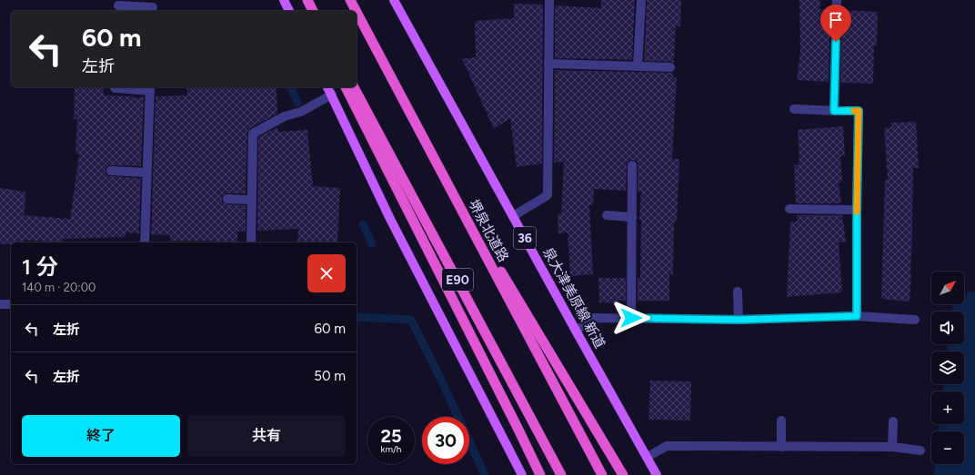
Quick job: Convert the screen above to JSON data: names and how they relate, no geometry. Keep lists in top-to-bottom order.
{
  "streets": {
    "highway": ["堺泉北道路", "E90"],
    "main road": ["36", "泉大津美原線 新道"]
  },
  "north": "top right",
  "page": {
    "turn": ["60 m", "左折"],
    "heading": ["1 分", "140 m · 20:00"],
    "map_buttons": ["+", "−"],
    "list": [
      {
        "name": "左折",
        "value": "60 m"
      },
      {
        "name": "左折",
        "value": "50 m"
      }
    ],
    "buttons": ["終了", "共有"],
    "speed": "25 km/h",
    "limit": "30"
  }
}
